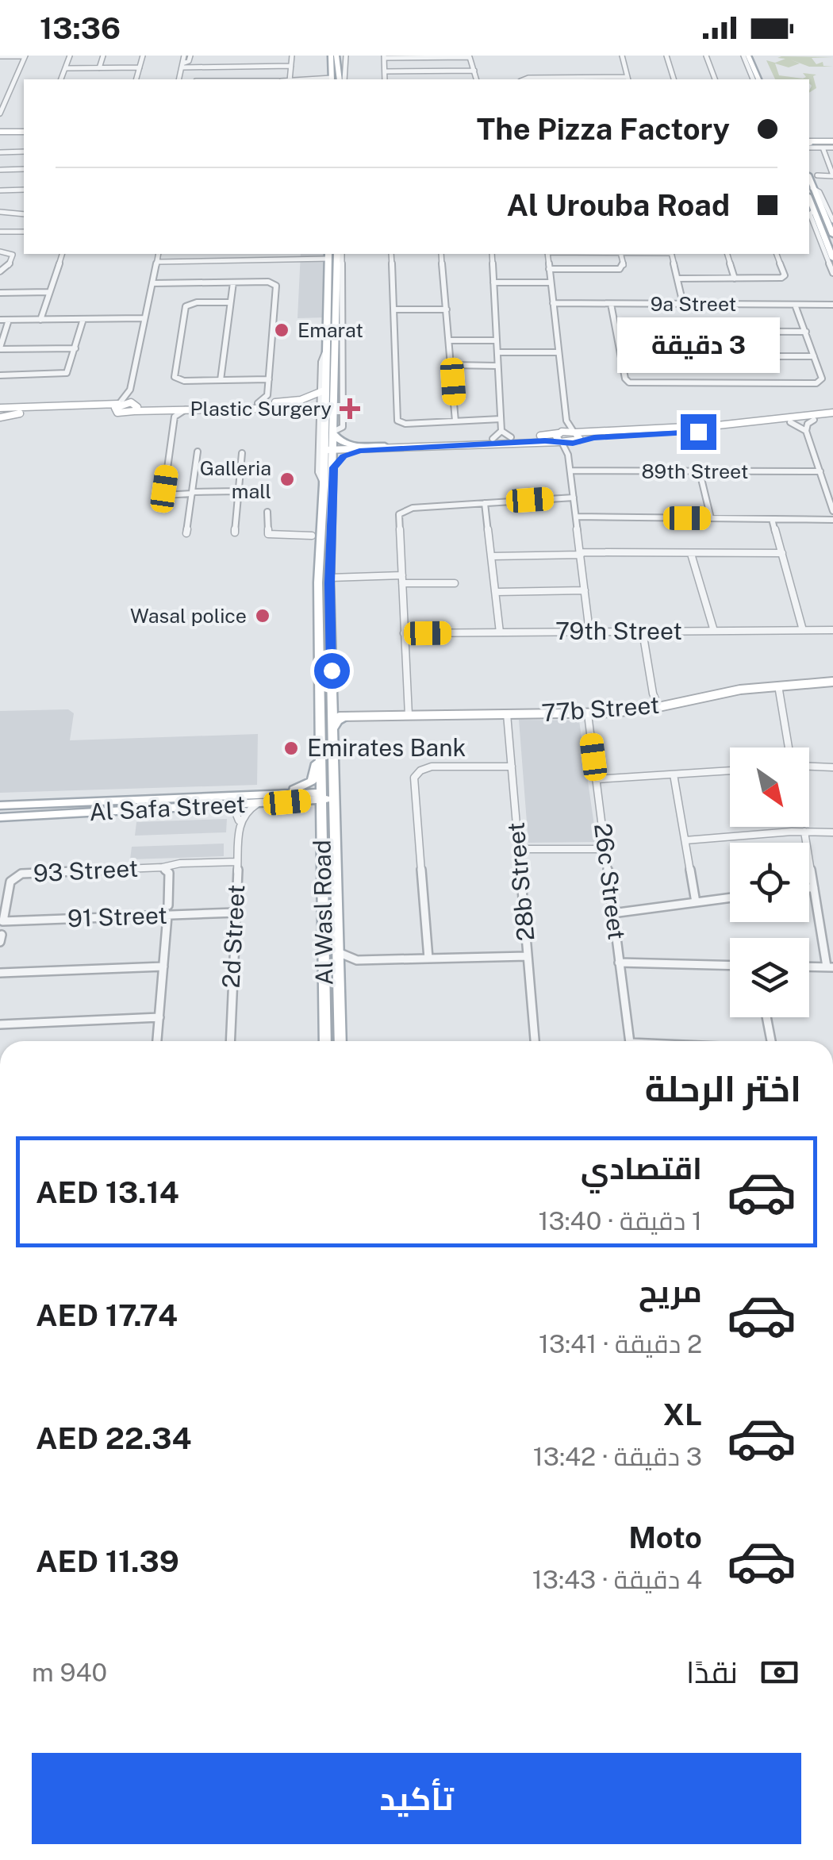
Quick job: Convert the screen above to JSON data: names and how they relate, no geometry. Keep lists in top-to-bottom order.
{
  "streets": {
    "main road": ["Al Safa Street", "Al Wasl Road"],
    "street": [
      "9a Street",
      "89th Street",
      "79th Street",
      "77b Street",
      "93 Street",
      "28b Street",
      "26c Street",
      "91 Street",
      "2d Street"
    ]
  },
  "crossings": [
    ["77b Street", "28b Street"],
    ["77b Street", "26c Street"],
    ["77b Street", "Al Wasl Road"],
    ["Al Safa Street", "Al Wasl Road"],
    ["93 Street", "91 Street"],
    ["91 Street", "2d Street"]
  ],
  "places": {
    "other": [
      "Emarat",
      "Galleria mall",
      "Wasal police",
      "Emirates Bank"
    ],
    "health": ["Plastic Surgery"]
  },
  "north": "bottom right",
  "page": {
    "status": "13:36",
    "banner": ["The Pizza Factory", "Al Urouba Road"],
    "bubble": "3 دقيقة",
    "heading": "اختر الرحلة",
    "list": [
      {
        "name": "اقتصادي",
        "note": "1 دقيقة · 13:40",
        "value": "AED 13.14"
      },
      {
        "name": "مريح",
        "note": "2 دقيقة · 13:41",
        "value": "AED 17.74"
      },
      {
        "name": "XL",
        "note": "3 دقيقة · 13:42",
        "value": "AED 22.34"
      },
      {
        "name": "Moto",
        "note": "4 دقيقة · 13:43",
        "value": "AED 11.39"
      }
    ],
    "pay": ["نقدًا", "940 m"],
    "buttons": "تأكيد"
  }
}
